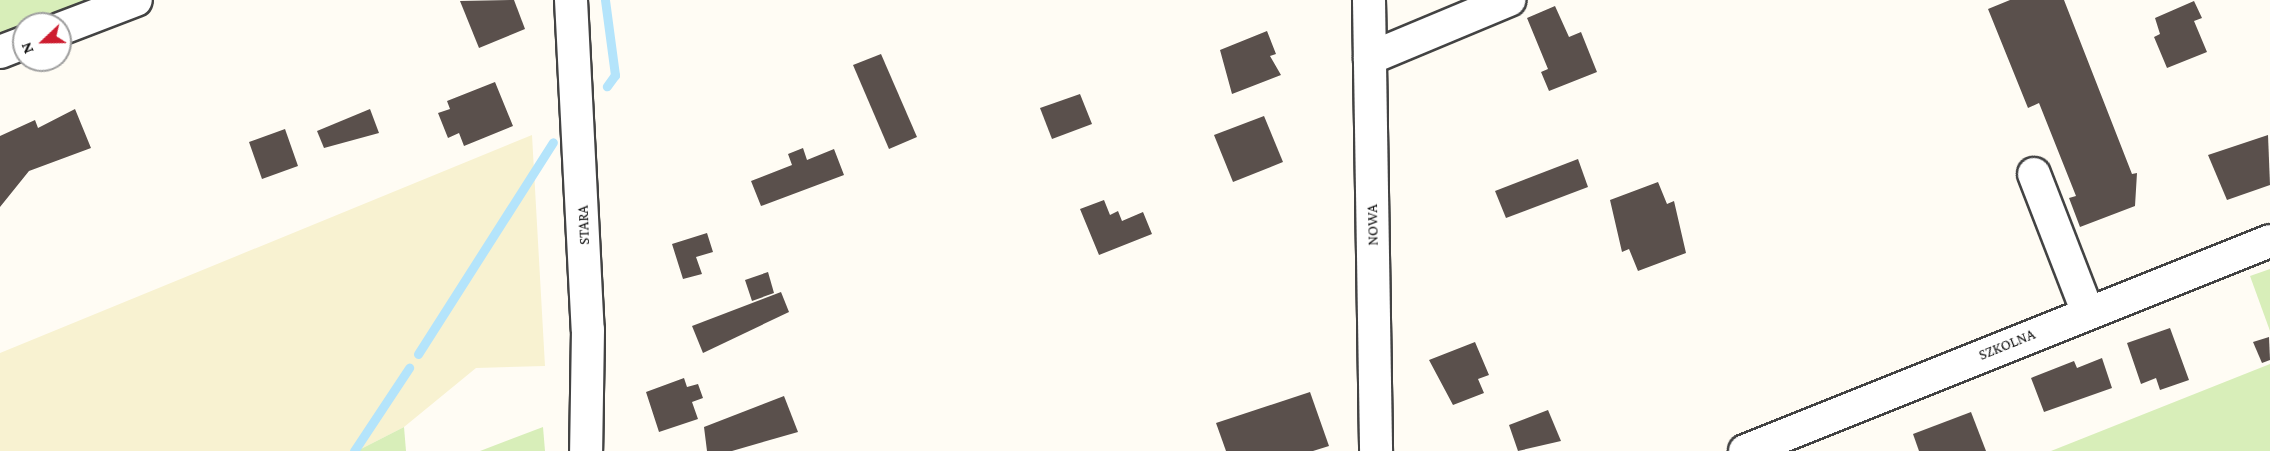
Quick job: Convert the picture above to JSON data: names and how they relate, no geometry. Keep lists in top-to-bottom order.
{
  "streets": {
    "street": ["STARA", "NOWA", "SZKOLNA"]
  },
  "north": "left"
}
